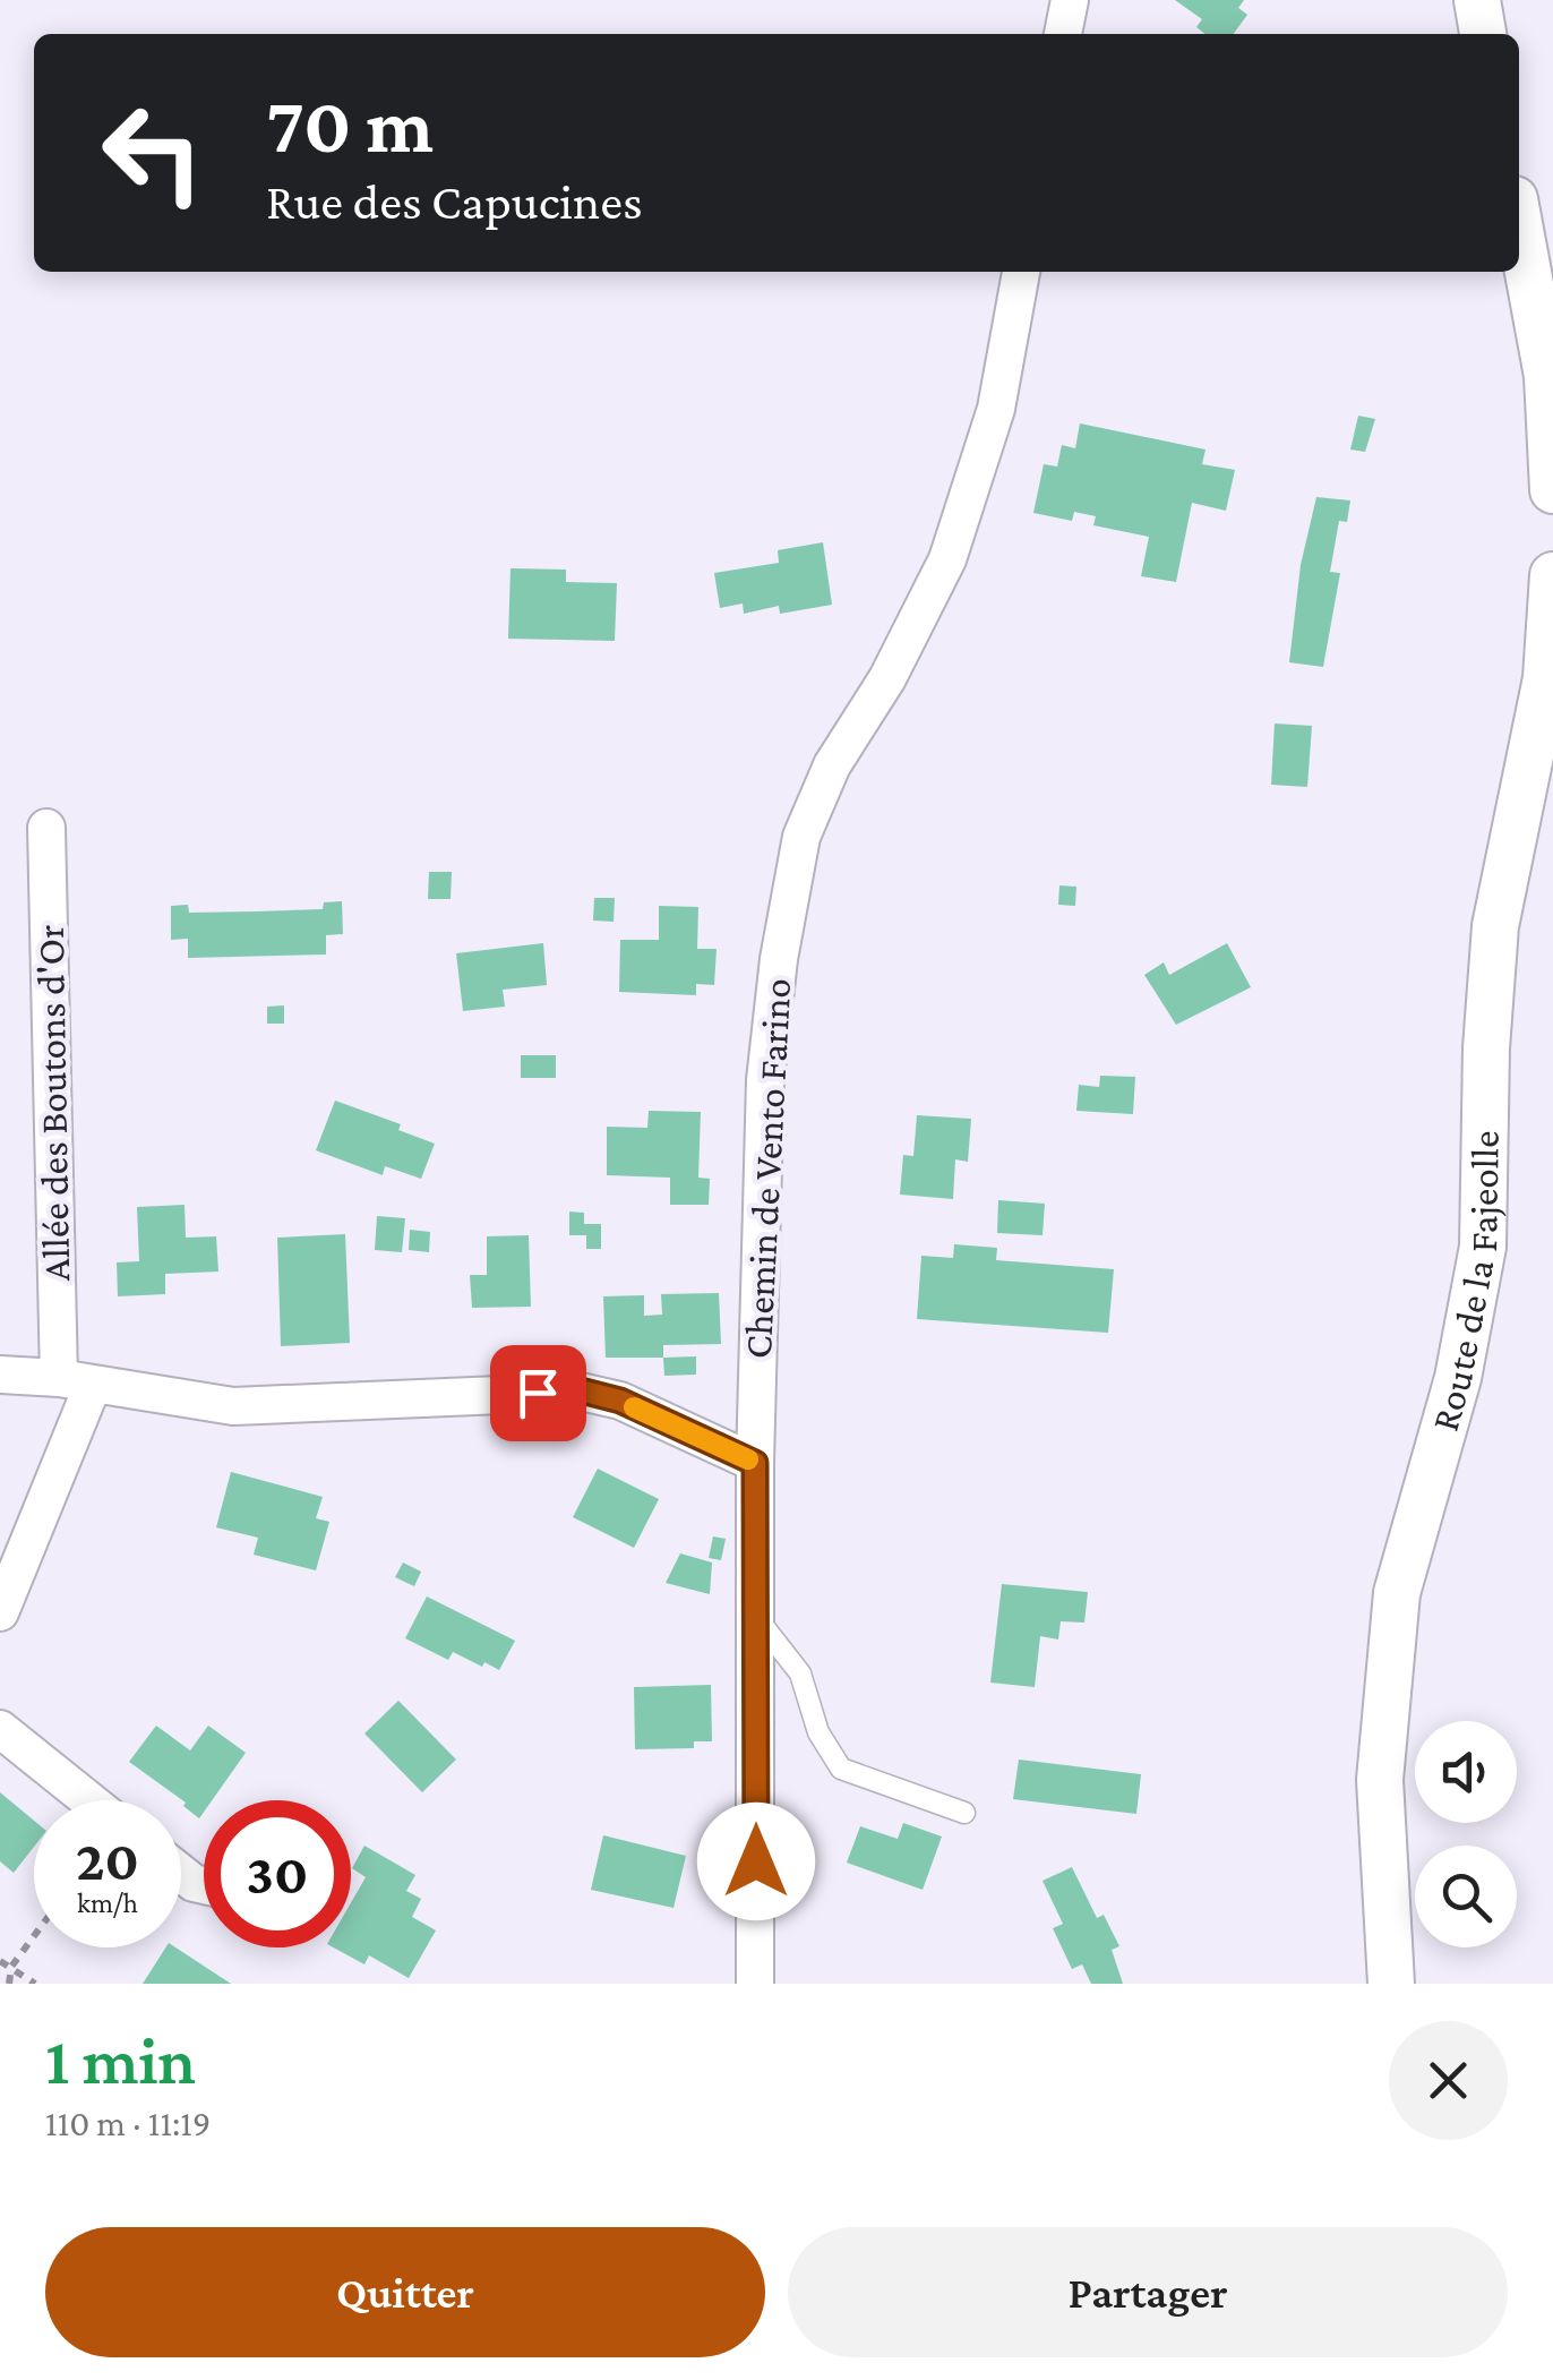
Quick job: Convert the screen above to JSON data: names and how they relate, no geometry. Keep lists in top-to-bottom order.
{
  "streets": {
    "street": ["Allée des Boutons d'Or", "Chemin de Vento Farino", "Route de la Fajeolle"]
  },
  "page": {
    "turn": ["70 m", "Rue des Capucines"],
    "speed": "20 km/h",
    "limit": "30",
    "heading": ["1 min", "110 m · 11:19"],
    "buttons": ["Quitter", "Partager"]
  }
}
